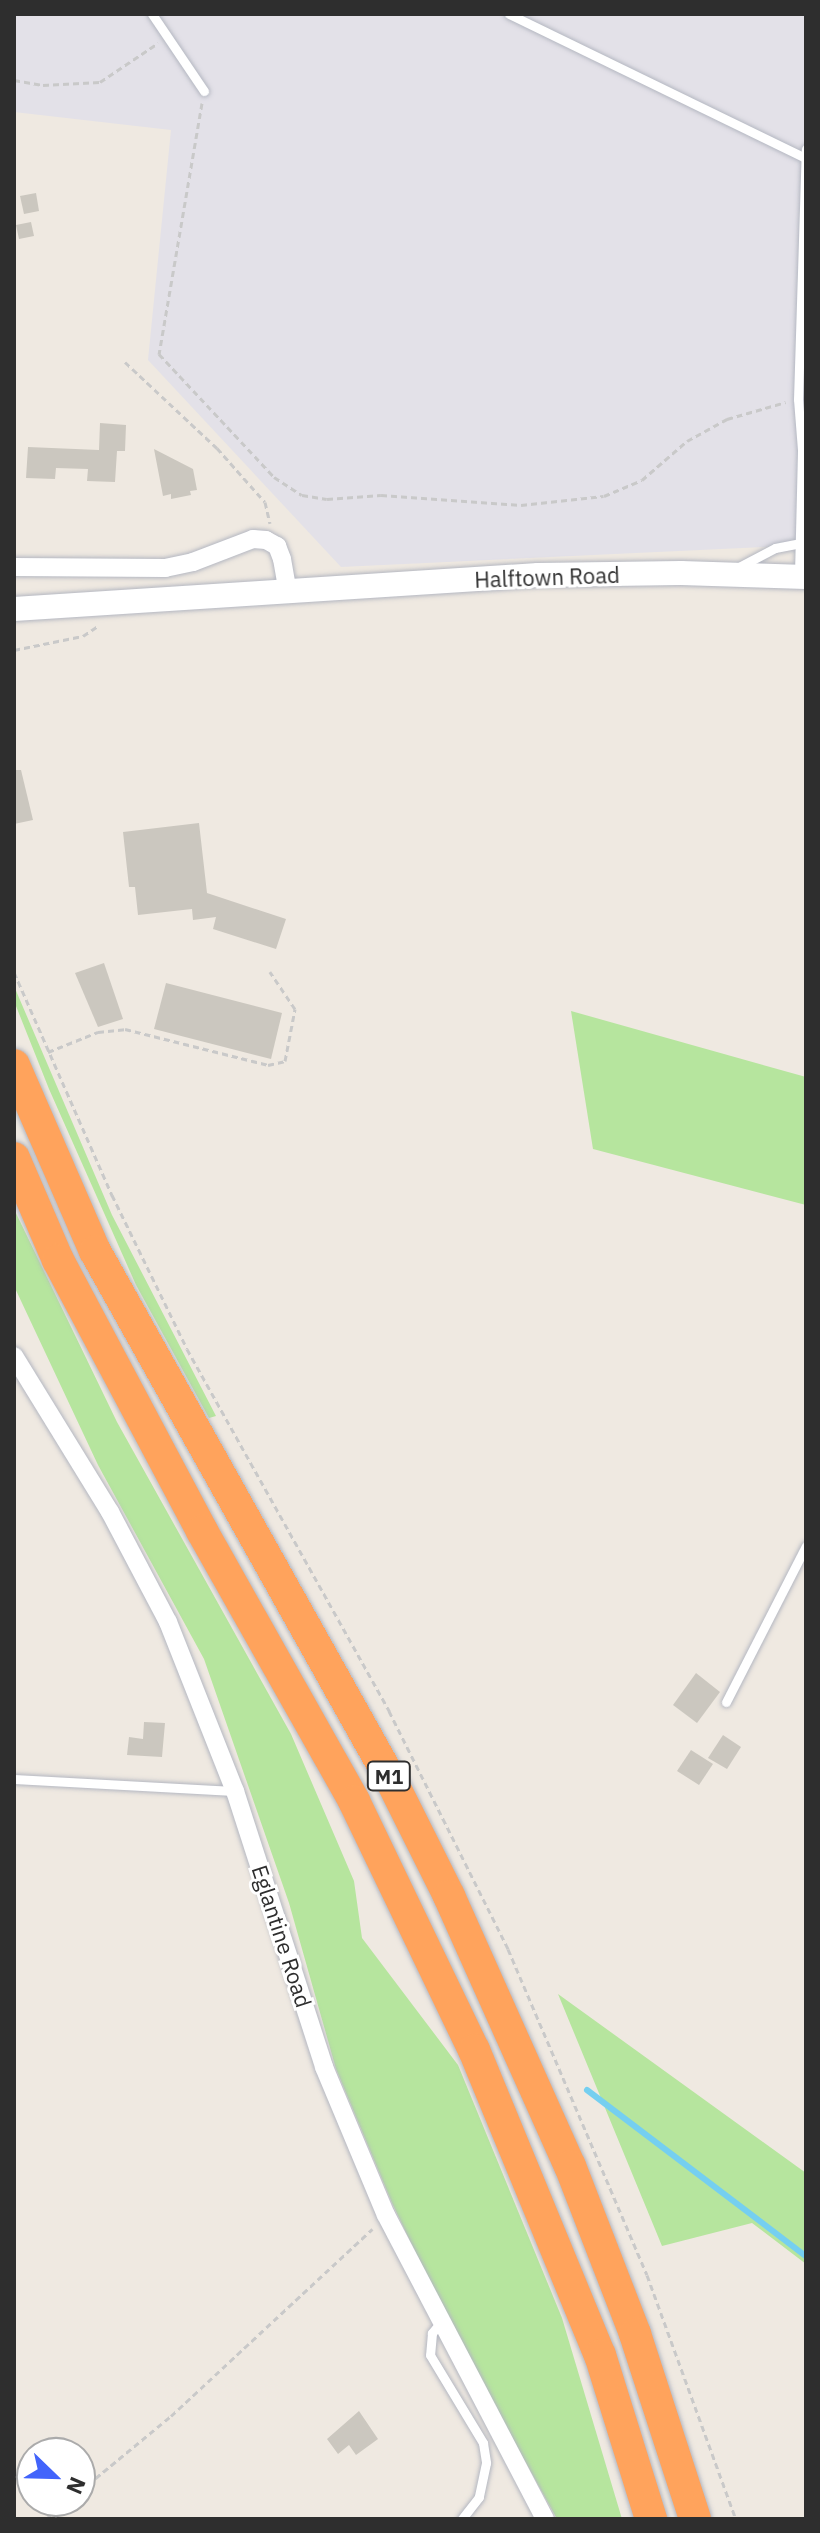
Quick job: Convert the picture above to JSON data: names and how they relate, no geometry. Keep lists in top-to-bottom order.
{
  "streets": {
    "highway": ["M1"],
    "street": ["Halftown Road", "Eglantine Road"]
  },
  "north": "bottom right"
}
